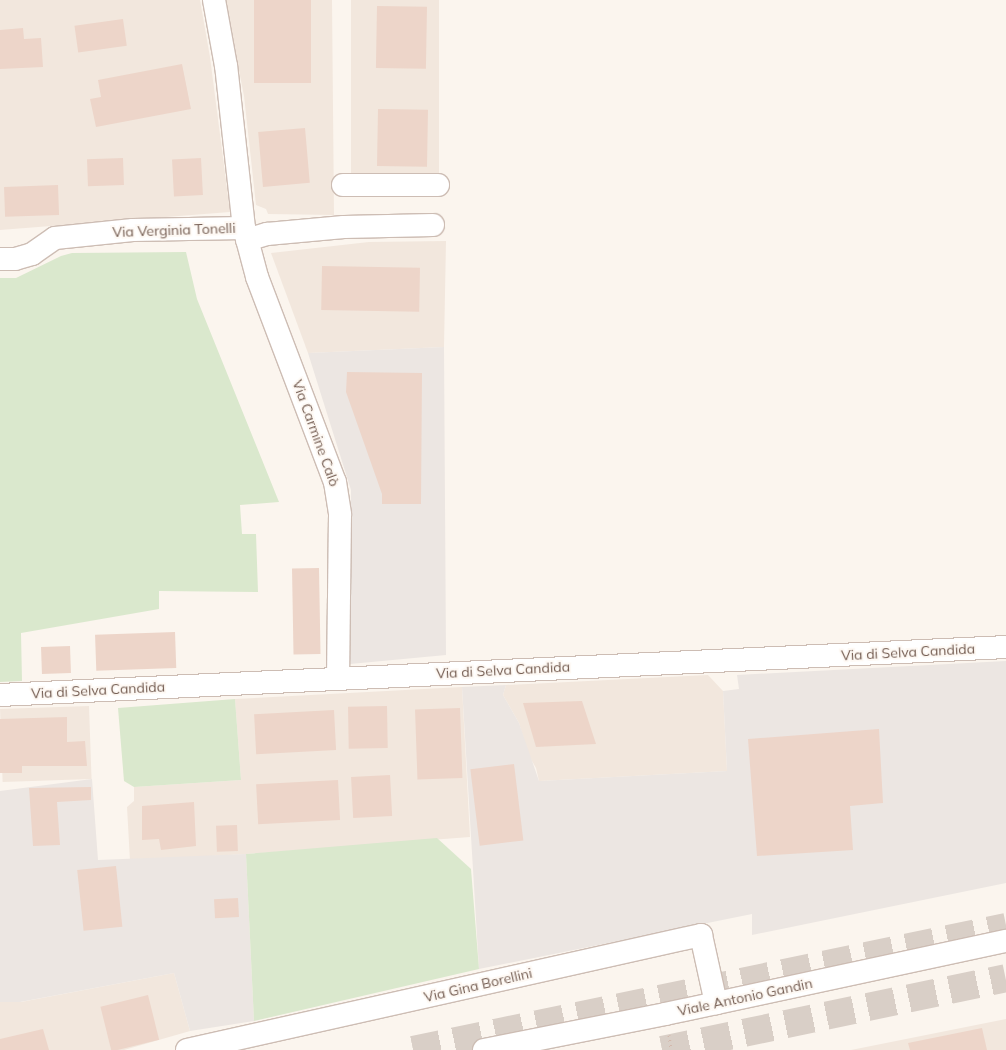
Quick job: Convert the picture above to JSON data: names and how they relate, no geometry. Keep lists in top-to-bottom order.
{
  "streets": {
    "street": [
      "Via Verginia Tonelli",
      "Via Carmine Calò",
      "Via di Selva Candida",
      "Via Gina Borellini",
      "Viale Antonio Gandin"
    ]
  },
  "crossings": [
    ["Via Verginia Tonelli", "Via Carmine Calò"],
    ["Via Carmine Calò", "Via di Selva Candida"],
    ["Via Gina Borellini", "Viale Antonio Gandin"]
  ]
}
